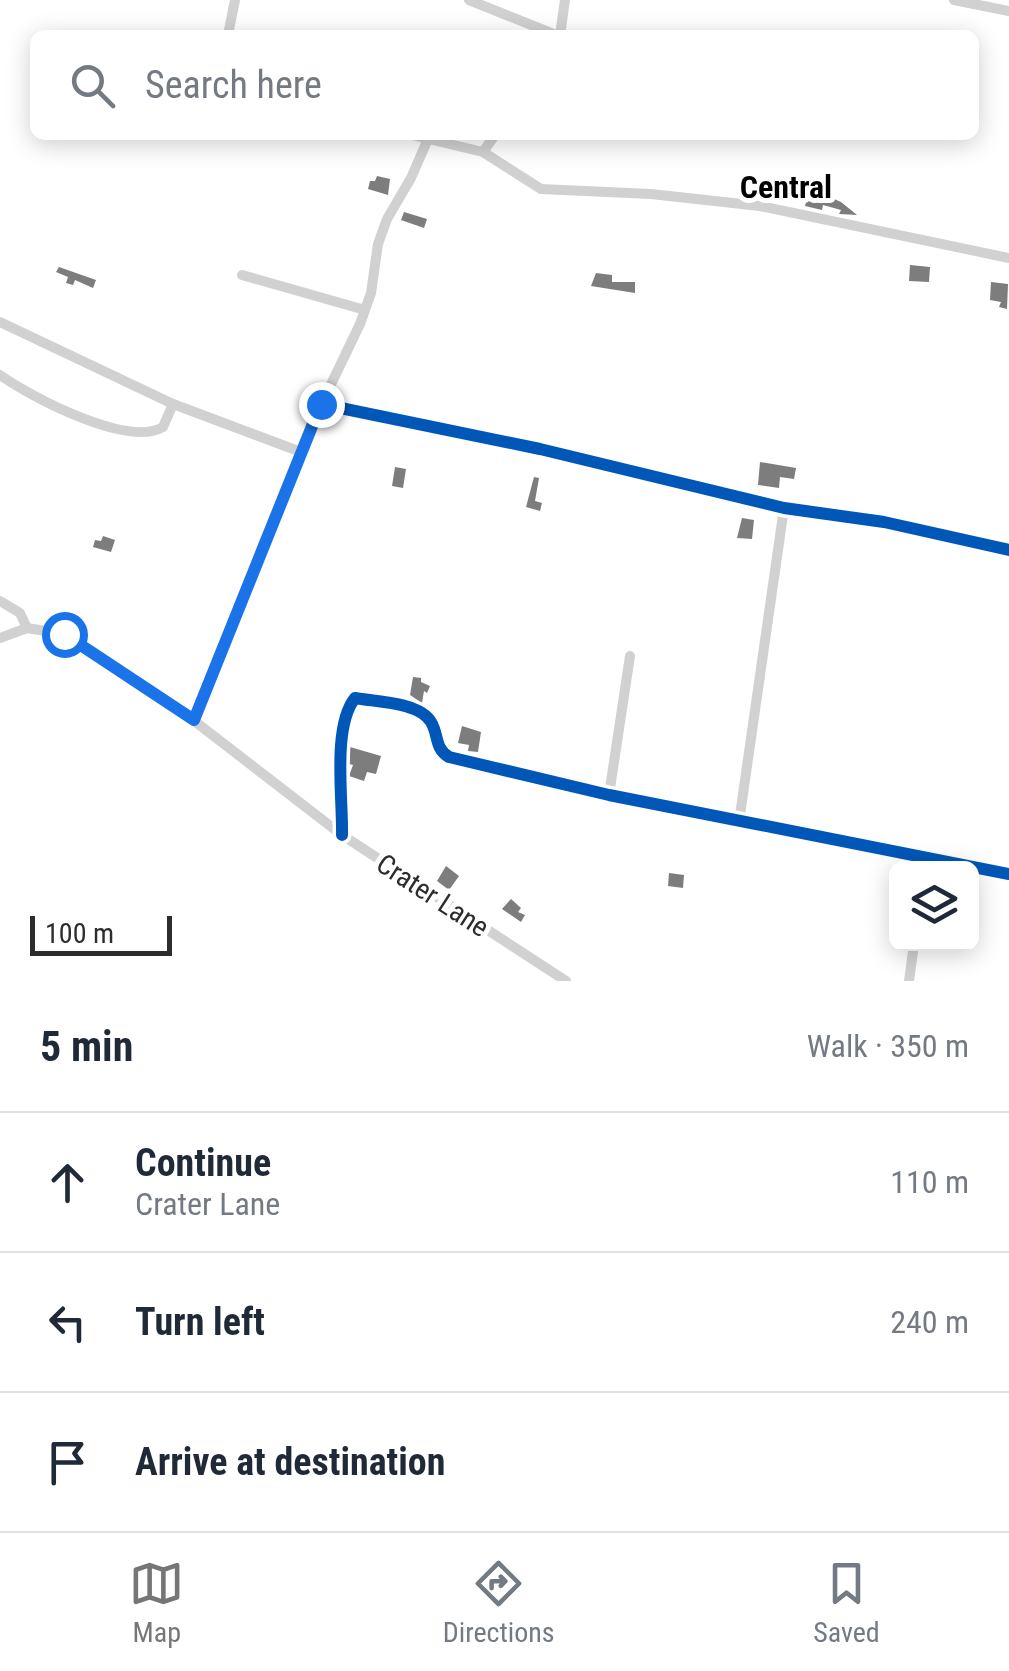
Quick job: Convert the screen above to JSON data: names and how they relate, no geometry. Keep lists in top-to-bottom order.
{
  "streets": {
    "street": ["Crater Lane"]
  },
  "districts": ["Central"],
  "scale_bar": "100 m",
  "page": {
    "search": "Search here",
    "scale": "100 m",
    "heading": ["5 min", "Walk · 350 m"],
    "list": [
      ["Continue", "Crater Lane", "110 m"],
      ["Turn left", "240 m"],
      "Arrive at destination"
    ],
    "nav": ["Map", "Directions", "Saved"]
  }
}
